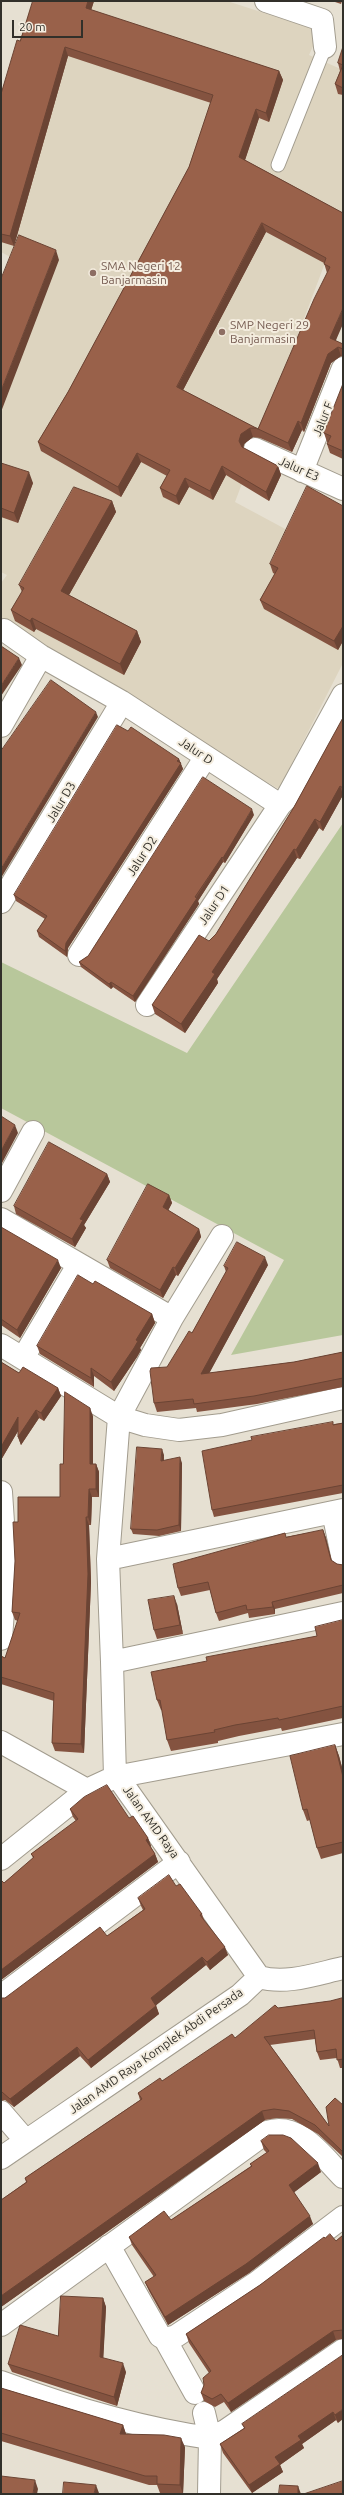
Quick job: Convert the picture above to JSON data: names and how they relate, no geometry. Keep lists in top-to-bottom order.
{
  "streets": {
    "street": [
      "Jalur F",
      "Jalur E3",
      "Jalur D",
      "Jalur D3",
      "Jalur D2",
      "Jalur D1",
      "Jalan AMD Raya",
      "Jalan AMD Raya Komplek Abdi Persada"
    ]
  },
  "crossings": [
    ["Jalur F", "Jalur E3"],
    ["Jalur D", "Jalur D3"],
    ["Jalur D", "Jalur D2"],
    ["Jalur D", "Jalur D1"],
    ["Jalan AMD Raya", "Jalan AMD Raya Komplek Abdi Persada"]
  ],
  "places": ["SMA Negeri 12 Banjarmasin", "SMP Negeri 29 Banjarmasin"],
  "scale_bar": "20 m"
}
